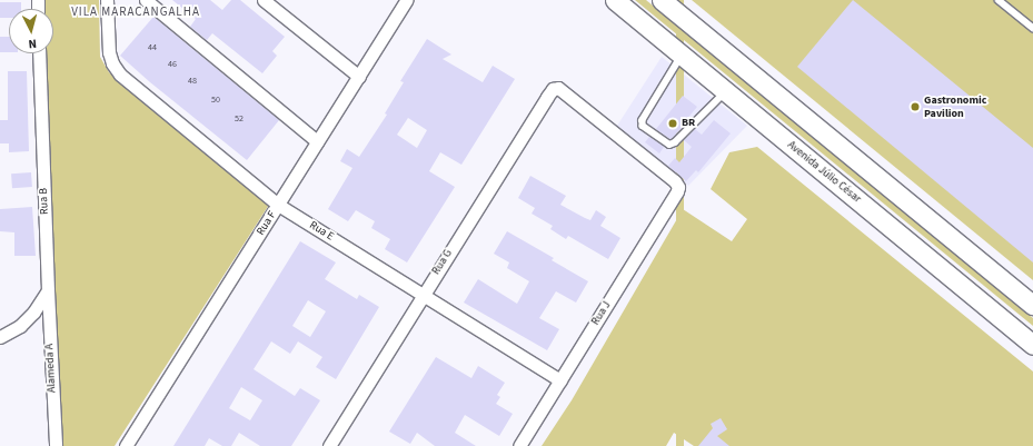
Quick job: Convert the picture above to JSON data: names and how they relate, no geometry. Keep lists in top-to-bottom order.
{
  "streets": {
    "main road": ["Avenida Júlio César"],
    "street": [
      "Rua B",
      "Rua F",
      "Rua E",
      "Rua G",
      "Rua J",
      "Alameda A"
    ]
  },
  "crossings": [
    ["Rua B", "Alameda A"],
    ["Rua F", "Rua E"],
    ["Rua E", "Rua G"],
    ["Rua E", "Rua J"],
    ["Rua G", "Rua J"]
  ],
  "districts": ["VILA MARACANGALHA"],
  "places": ["Gastronomic Pavilion", "BR"],
  "house_numbers": [
    "44",
    "46",
    "48",
    "50",
    "52"
  ],
  "north": "bottom"
}
